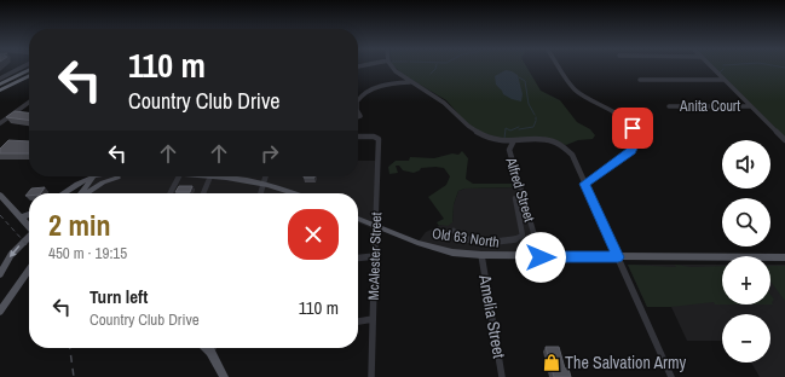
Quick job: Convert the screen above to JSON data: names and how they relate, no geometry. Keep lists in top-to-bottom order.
{
  "streets": {
    "main road": ["Old 63 North"],
    "street": [
      "Anita Court",
      "Alfred Street",
      "McAlester Street",
      "Amelia Street"
    ]
  },
  "crossings": [
    ["Alfred Street", "Old 63 North"],
    ["Old 63 North", "McAlester Street"],
    ["Old 63 North", "Amelia Street"]
  ],
  "places": {
    "shop": ["The Salvation Army"]
  },
  "page": {
    "turn": ["110 m", "Country Club Drive"],
    "map_buttons": ["+", "−"],
    "heading": ["2 min", "450 m · 19:15"],
    "list": [
      {
        "name": "Turn left",
        "note": "Country Club Drive",
        "value": "110 m"
      }
    ]
  }
}
